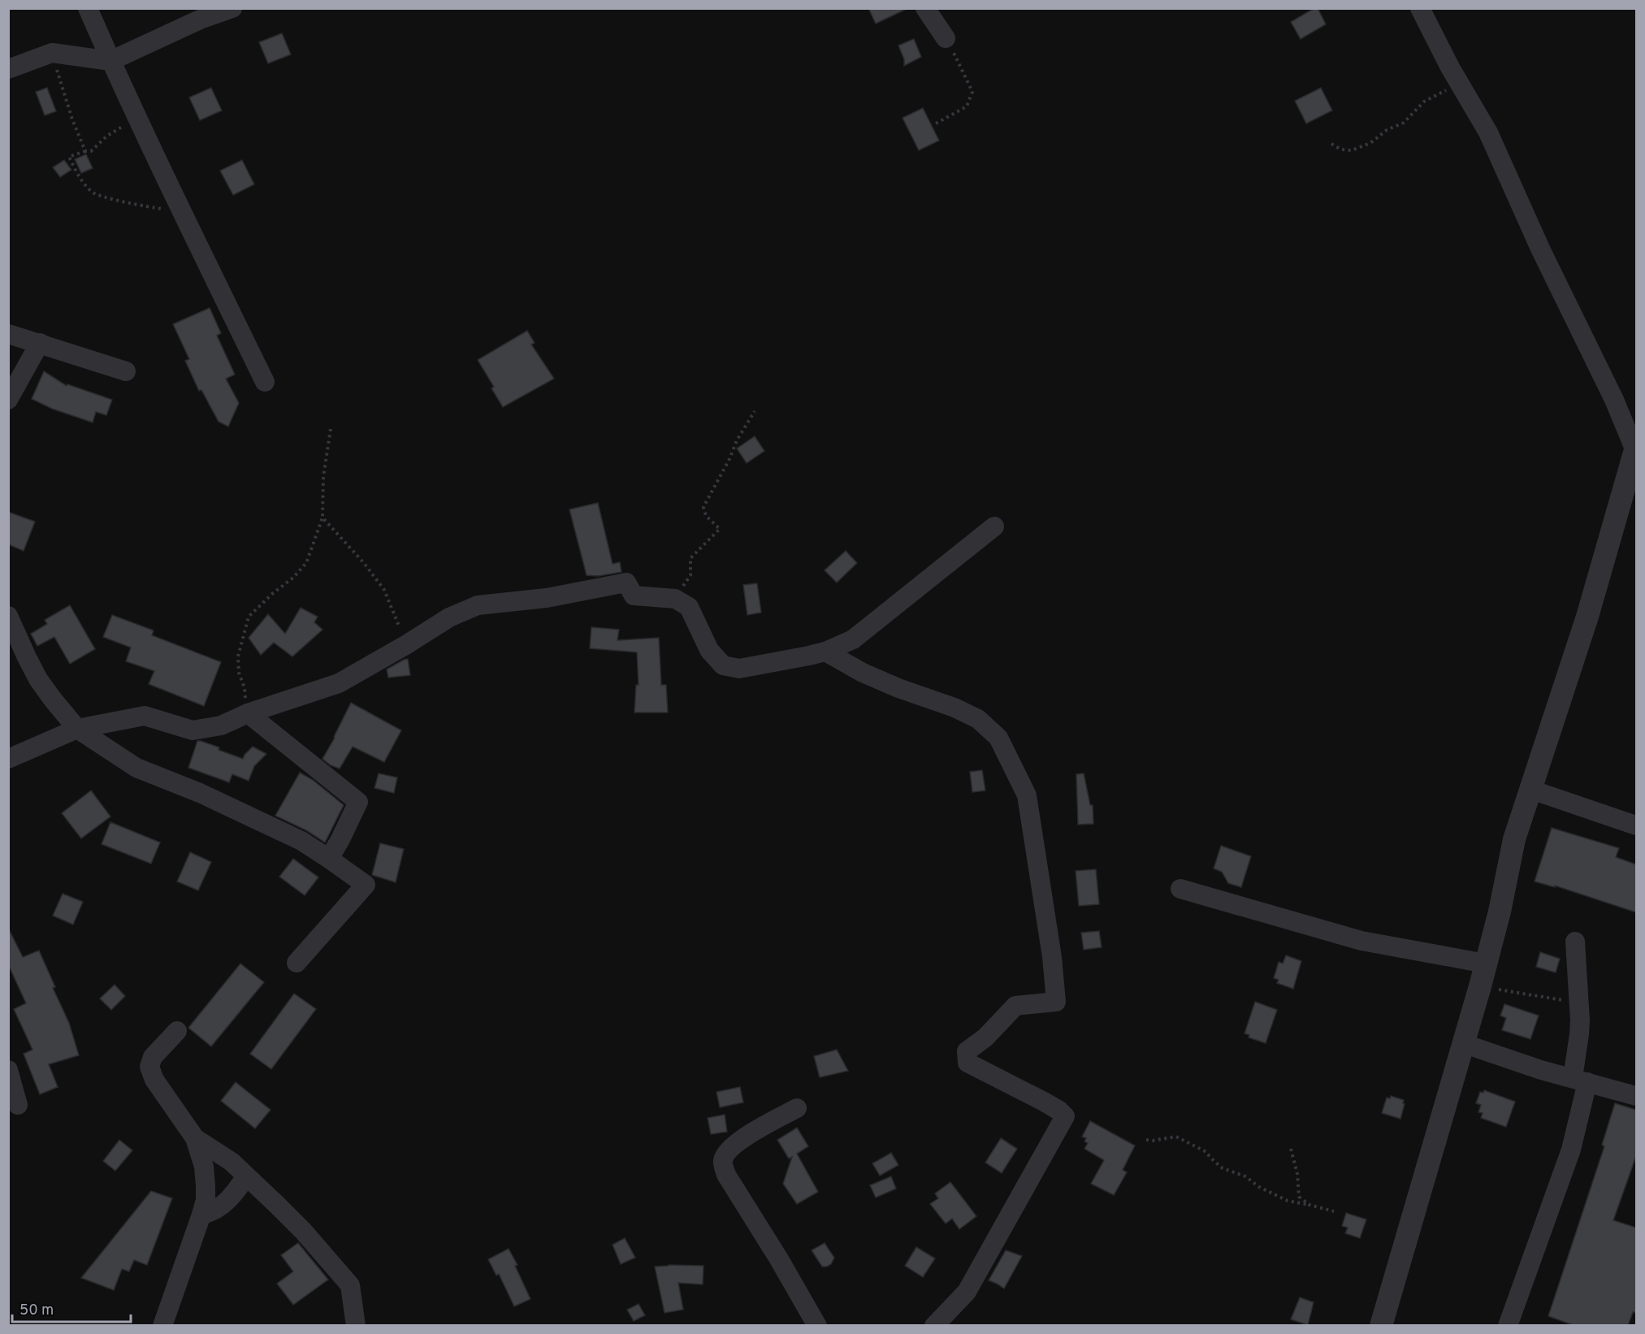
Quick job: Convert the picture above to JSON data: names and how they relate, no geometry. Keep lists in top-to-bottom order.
{
  "scale_bar": "50 m"
}
